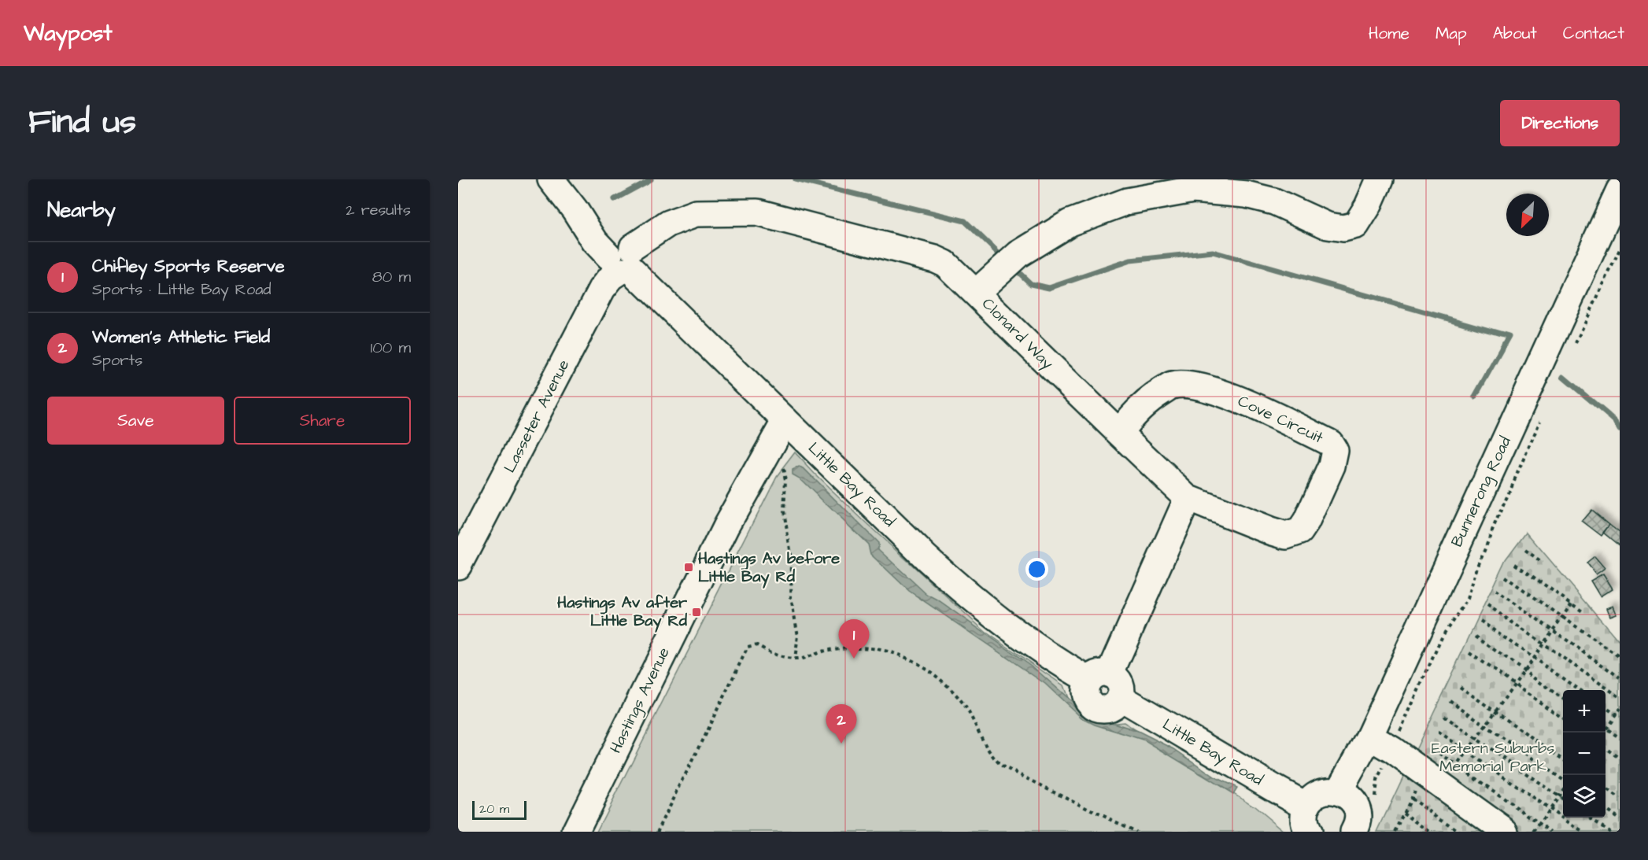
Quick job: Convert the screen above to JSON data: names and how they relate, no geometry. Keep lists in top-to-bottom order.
{
  "streets": {
    "street": [
      "Clonard Way",
      "Lasseter Avenue",
      "Cove Circuit",
      "Little Bay Road",
      "Bunnerong Road",
      "Hastings Avenue"
    ]
  },
  "crossings": [
    ["Clonard Way", "Lasseter Avenue"],
    ["Clonard Way", "Cove Circuit"],
    ["Clonard Way", "Little Bay Road"],
    ["Lasseter Avenue", "Little Bay Road"],
    ["Little Bay Road", "Hastings Avenue"]
  ],
  "parks": ["Eastern Suburbs Memorial Park"],
  "places": {
    "transit": ["Hastings Av before Little Bay Rd", "Hastings Av after Little Bay Rd"]
  },
  "scale_bar": "20 m",
  "north": "bottom left",
  "page": {
    "header": "Waypost",
    "nav": [
      "Home",
      "Map",
      "About",
      "Contact"
    ],
    "title": "Find us",
    "buttons": [
      "Directions",
      ["Save", "Share"]
    ],
    "heading": ["Nearby", "2 results"],
    "list": [
      {
        "mark": "1",
        "name": "Chifley Sports Reserve",
        "note": "Sports · Little Bay Road",
        "value": "80 m"
      },
      {
        "mark": "2",
        "name": "Women's Athletic Field",
        "note": "Sports",
        "value": "100 m"
      }
    ],
    "pins": ["1", "2"],
    "map_buttons": ["+", "−"],
    "scale": "20 m"
  }
}
